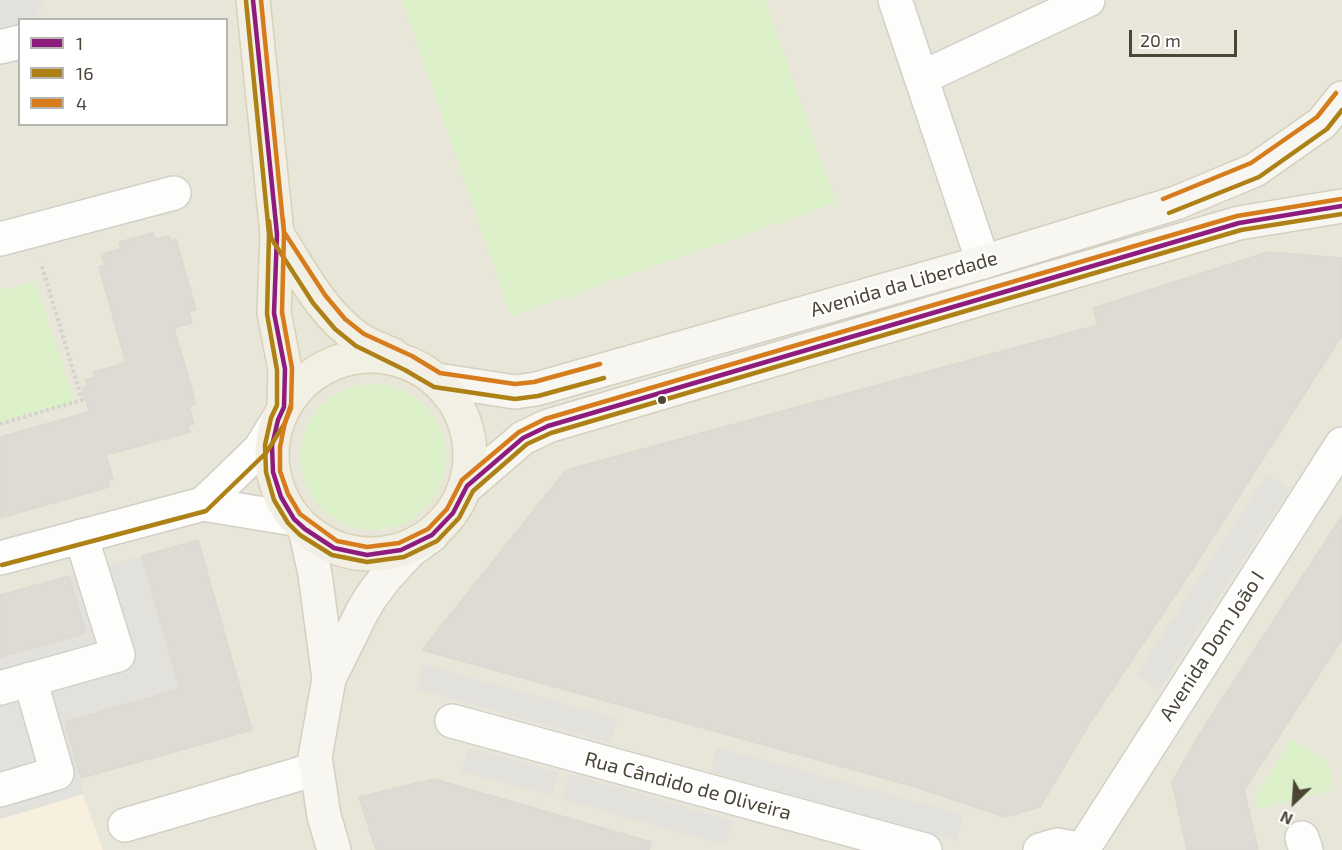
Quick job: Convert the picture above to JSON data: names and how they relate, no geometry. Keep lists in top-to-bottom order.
{
  "streets": {
    "main road": ["Avenida da Liberdade"],
    "street": ["Avenida Dom João I", "Rua Cândido de Oliveira"]
  },
  "lines": ["transit line 1", "transit line 4", "transit line 16"],
  "legend": ["1", "16", "4"],
  "scale_bar": "20 m",
  "north": "bottom left"
}
